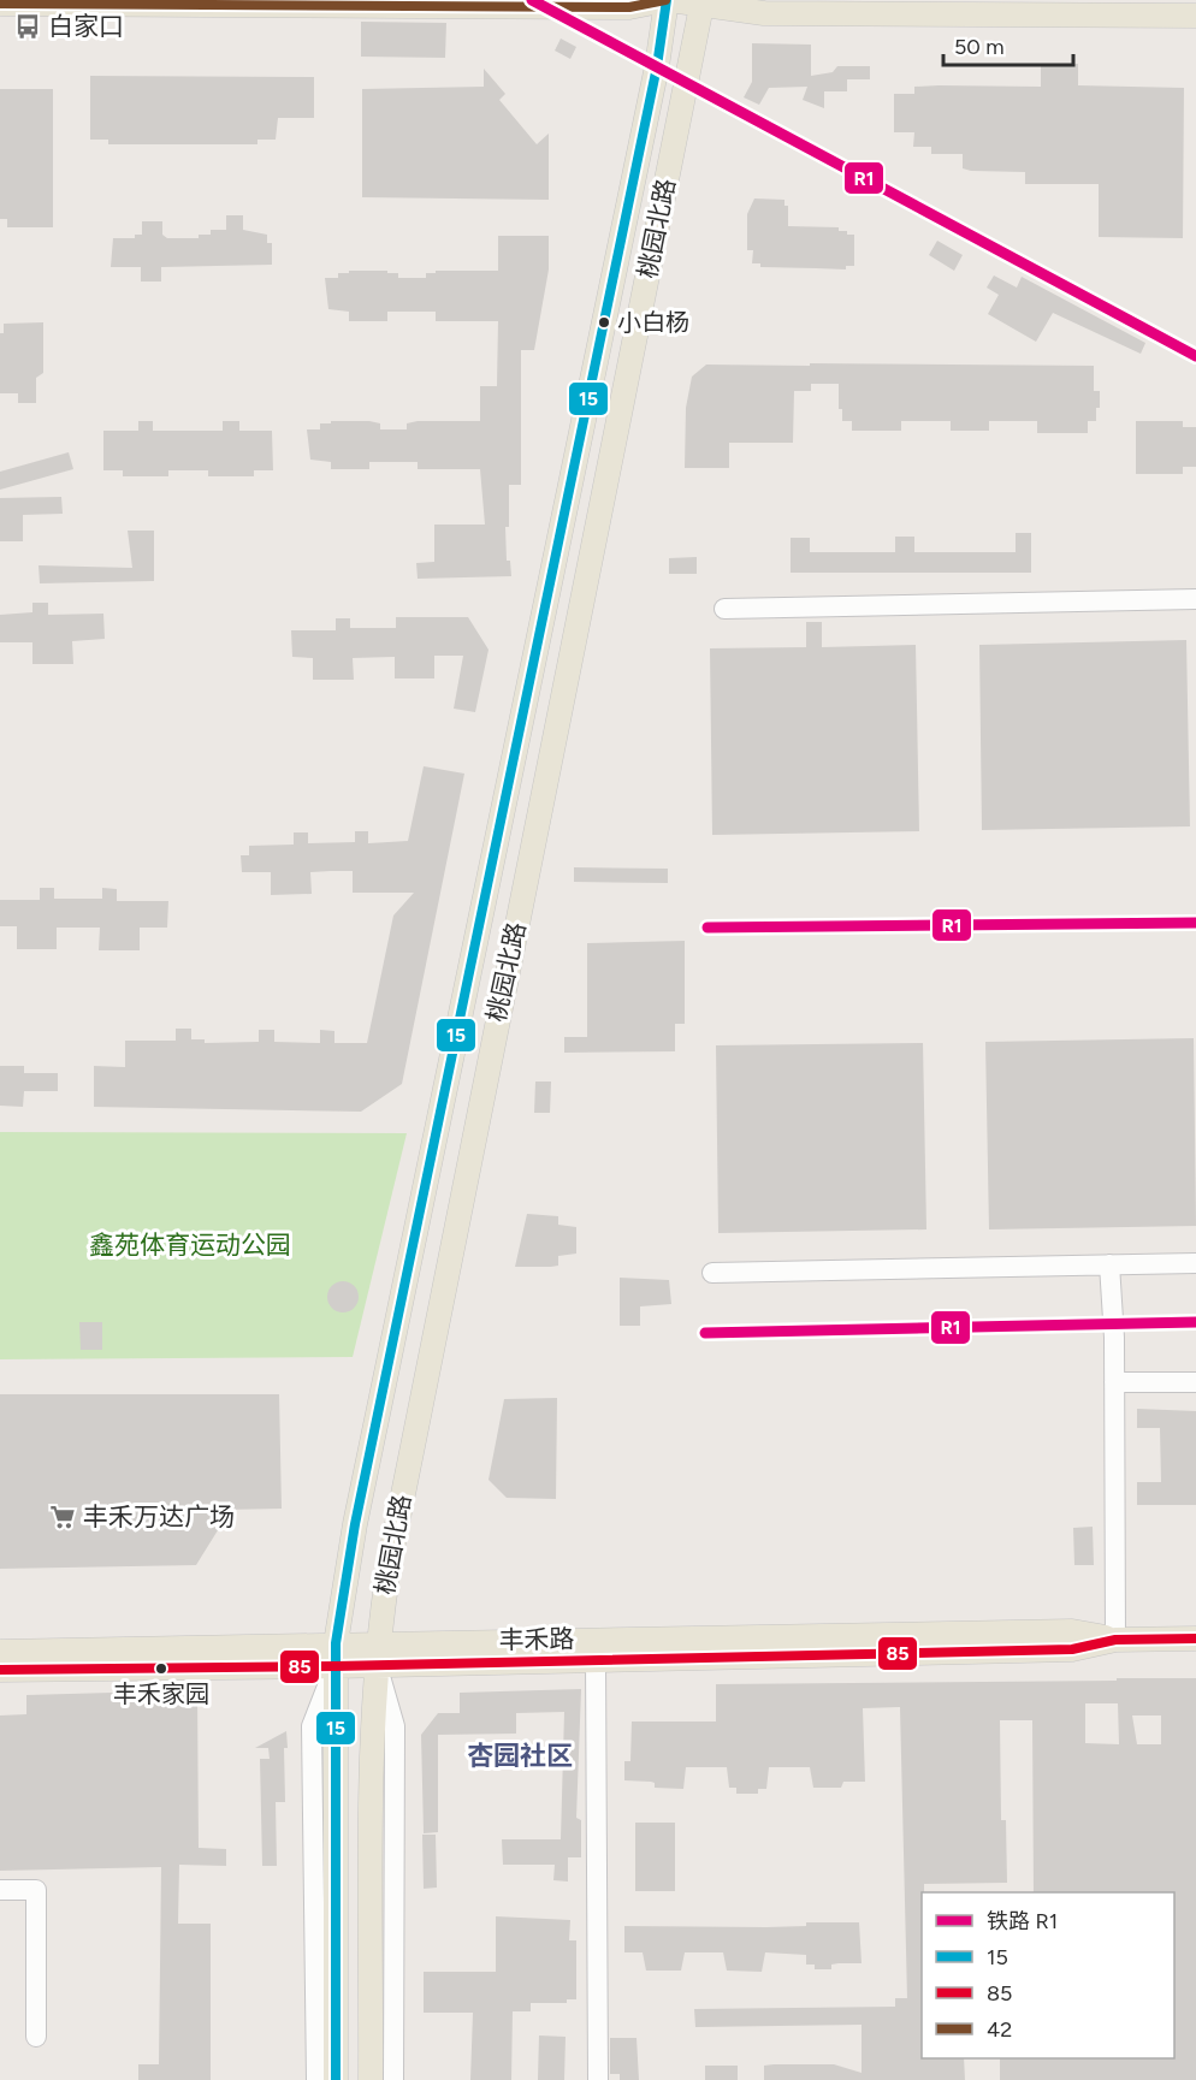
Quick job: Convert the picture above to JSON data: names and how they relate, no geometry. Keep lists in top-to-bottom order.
{
  "streets": {
    "main road": ["桃园北路", "丰禾路"]
  },
  "crossings": [
    ["桃园北路", "丰禾路"]
  ],
  "districts": ["杏园社区"],
  "parks": ["鑫苑体育运动公园"],
  "places": {
    "bus stop": ["白家口"],
    "other": ["小白杨", "丰禾家园"],
    "supermarket": ["丰禾万达广场"]
  },
  "lines": [
    "rail line R1",
    "transit line 15",
    "transit line 42",
    "transit line 85"
  ],
  "legend": [
    "铁路 R1",
    "15",
    "85",
    "42"
  ],
  "scale_bar": "50 m"
}
